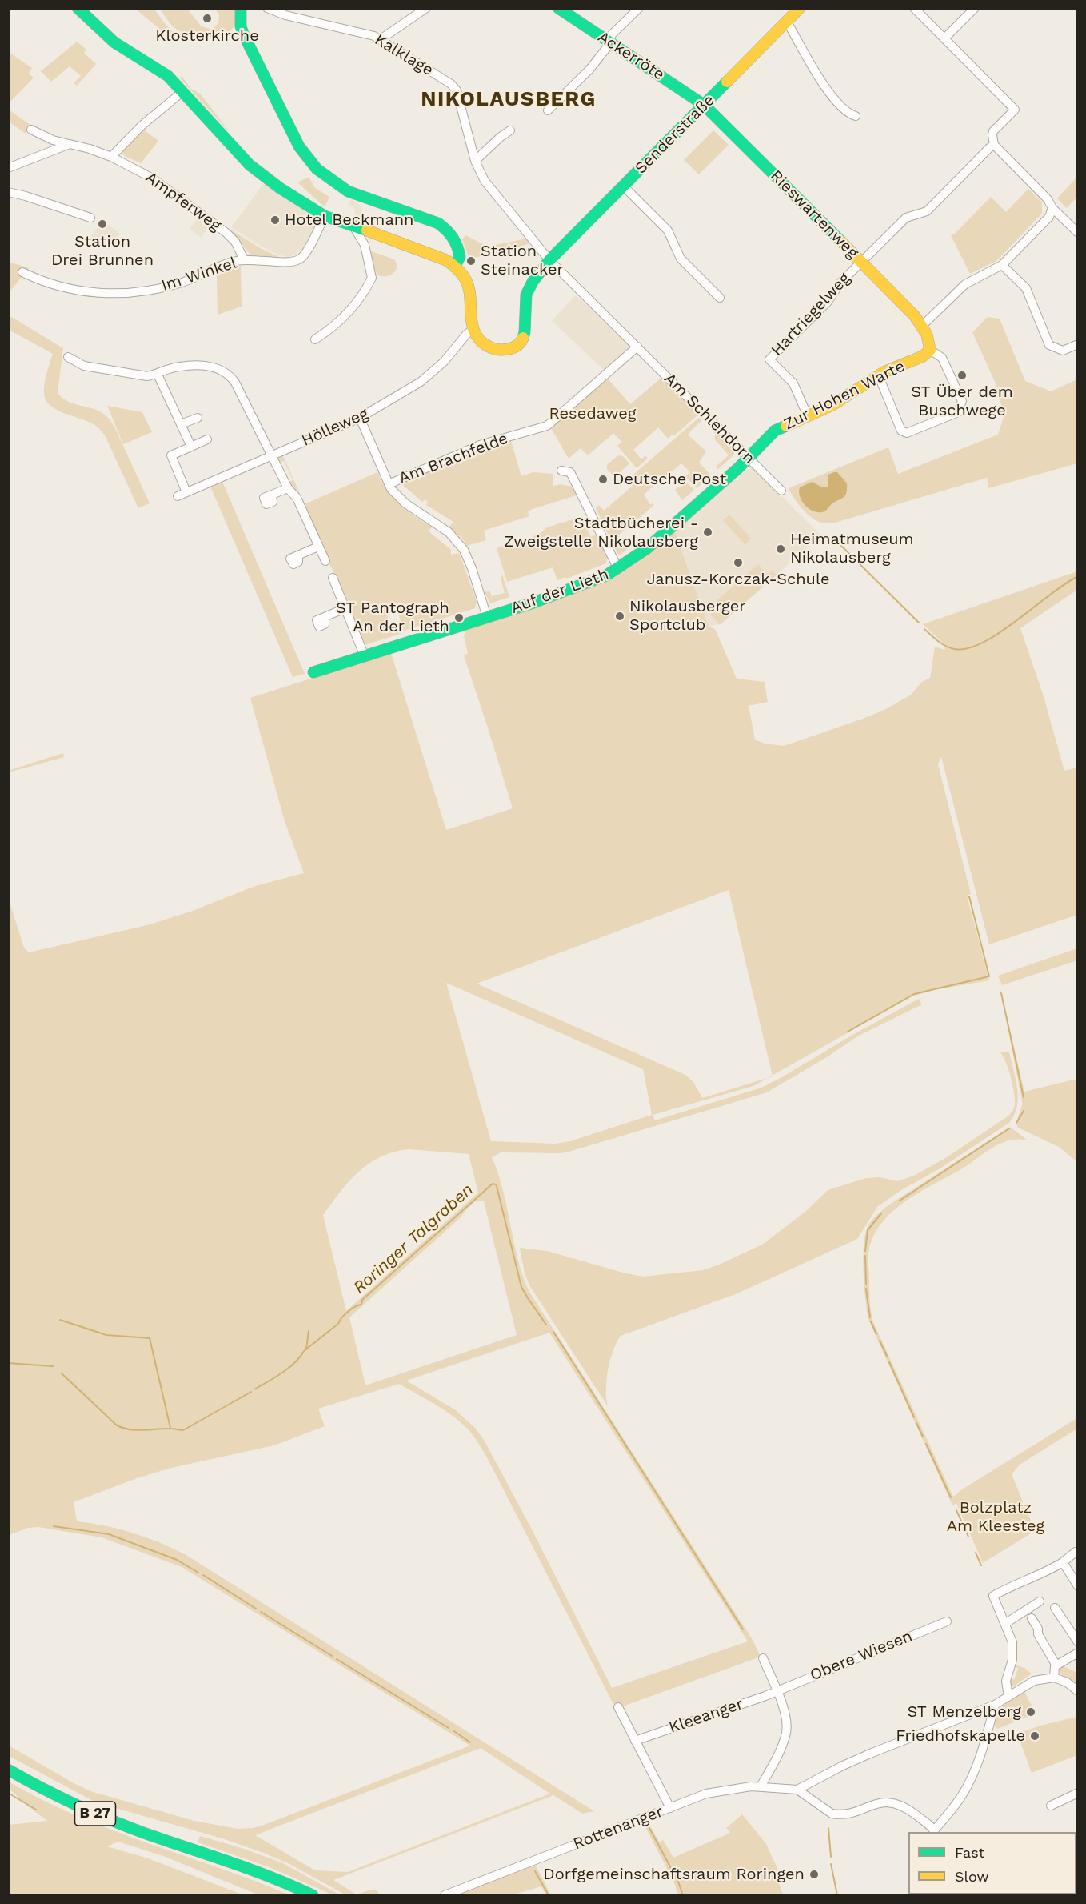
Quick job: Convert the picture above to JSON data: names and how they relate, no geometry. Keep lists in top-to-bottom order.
{
  "streets": {
    "street": [
      "Kalklage",
      "Ackerröte",
      "Senderstraße",
      "Ampferweg",
      "Rieswartenweg",
      "Im Winkel",
      "Hartriegelweg",
      "Zur Hohen Warte",
      "Am Schlehdorn",
      "Hölleweg",
      "Am Brachfelde",
      "Auf der Lieth",
      "Obere Wiesen",
      "Kleeanger",
      "B 27",
      "Rottenanger"
    ]
  },
  "crossings": [
    ["Kalklage", "Senderstraße"],
    ["Kalklage", "Am Schlehdorn"],
    ["Ackerröte", "Senderstraße"],
    ["Ackerröte", "Rieswartenweg"],
    ["Senderstraße", "Rieswartenweg"],
    ["Senderstraße", "Am Schlehdorn"],
    ["Senderstraße", "Hölleweg"],
    ["Ampferweg", "Im Winkel"],
    ["Rieswartenweg", "Hartriegelweg"],
    ["Hartriegelweg", "Zur Hohen Warte"],
    ["Zur Hohen Warte", "Am Schlehdorn"],
    ["Zur Hohen Warte", "Auf der Lieth"],
    ["Am Schlehdorn", "Am Brachfelde"],
    ["Am Schlehdorn", "Auf der Lieth"],
    ["Hölleweg", "Am Brachfelde"],
    ["Am Brachfelde", "Auf der Lieth"],
    ["Obere Wiesen", "Kleeanger"]
  ],
  "districts": ["NIKOLAUSBERG"],
  "water": ["Roringer Talgraben"],
  "parks": ["Resedaweg", "Bolzplatz Am Kleesteg"],
  "places": [
    "Klosterkirche",
    "Hotel Beckmann",
    "Station Drei Brunnen",
    "Station Steinacker",
    "ST Über dem Buschwege",
    "Deutsche Post",
    "Stadtbücherei - Zweigstelle Nikolausberg",
    "Heimatmuseum Nikolausberg",
    "Janusz-Korczak-Schule",
    "Nikolausberger Sportclub",
    "ST Pantograph An der Lieth",
    "ST Menzelberg",
    "Friedhofskapelle",
    "Dorfgemeinschaftsraum Roringen"
  ],
  "legend": ["Fast", "Slow"]
}
